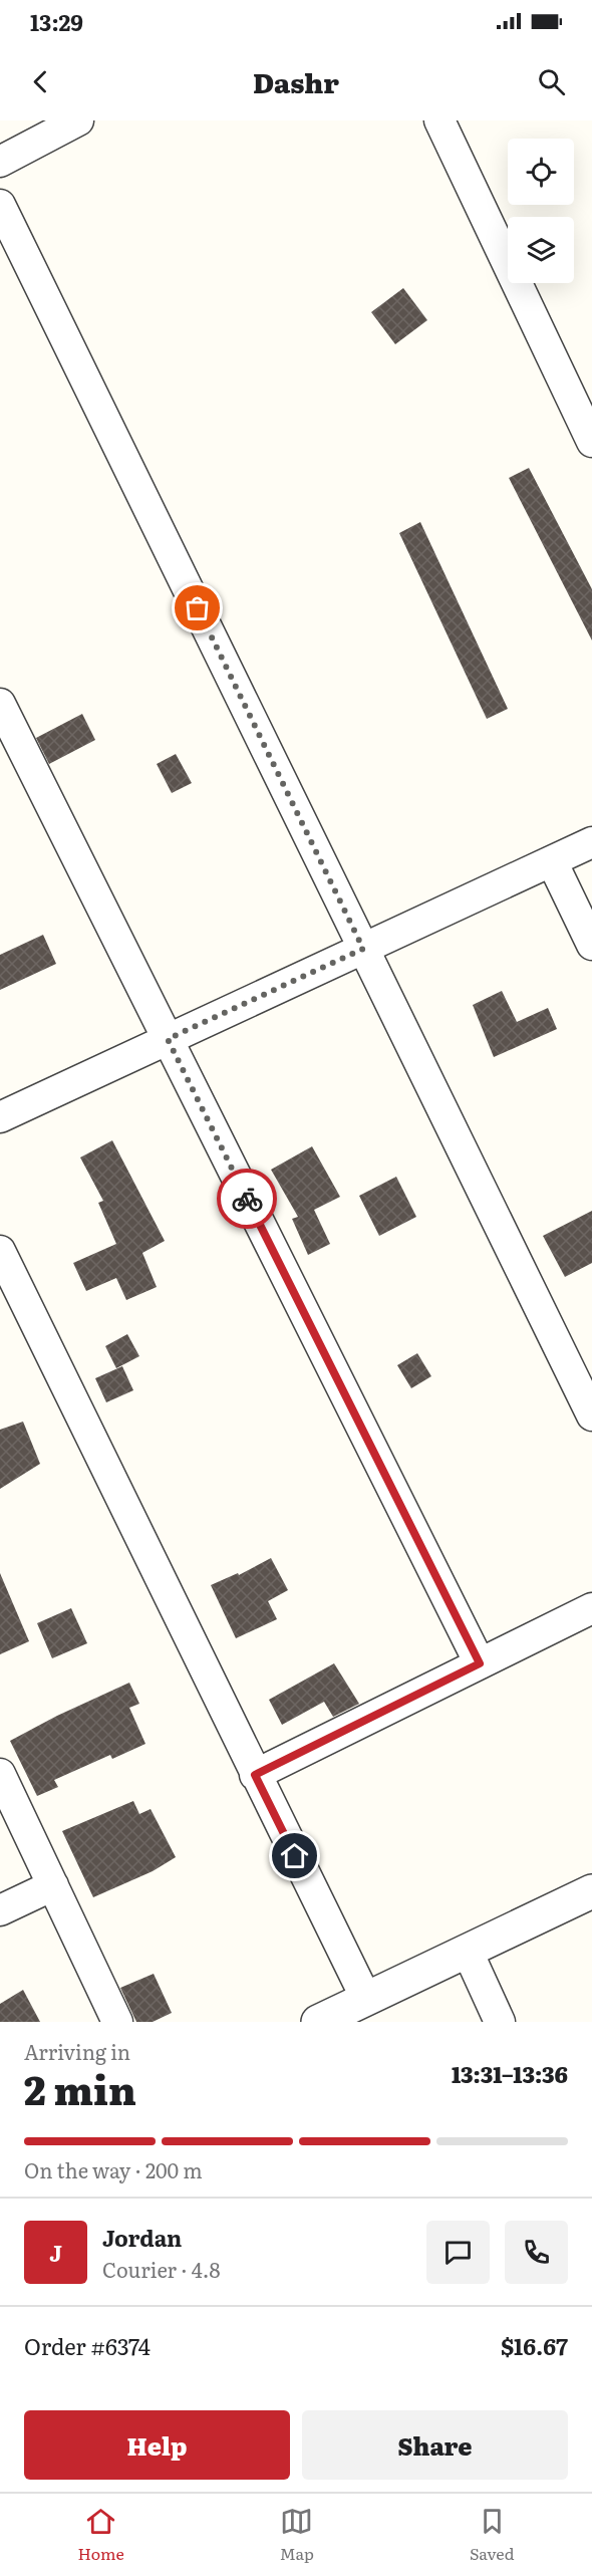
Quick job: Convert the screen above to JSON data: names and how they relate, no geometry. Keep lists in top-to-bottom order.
{
  "page": {
    "status": "13:29",
    "header": "Dashr",
    "heading": ["2 min", "Arriving in", "13:31–13:36"],
    "panel": [
      "Jordan",
      "Courier · 4.8",
      "Order #6374",
      "$16.67"
    ],
    "bar": "On the way · 200 m",
    "round": "J",
    "buttons": ["Help", "Share"],
    "tabs": ["Home", "Map", "Saved"]
  }
}
